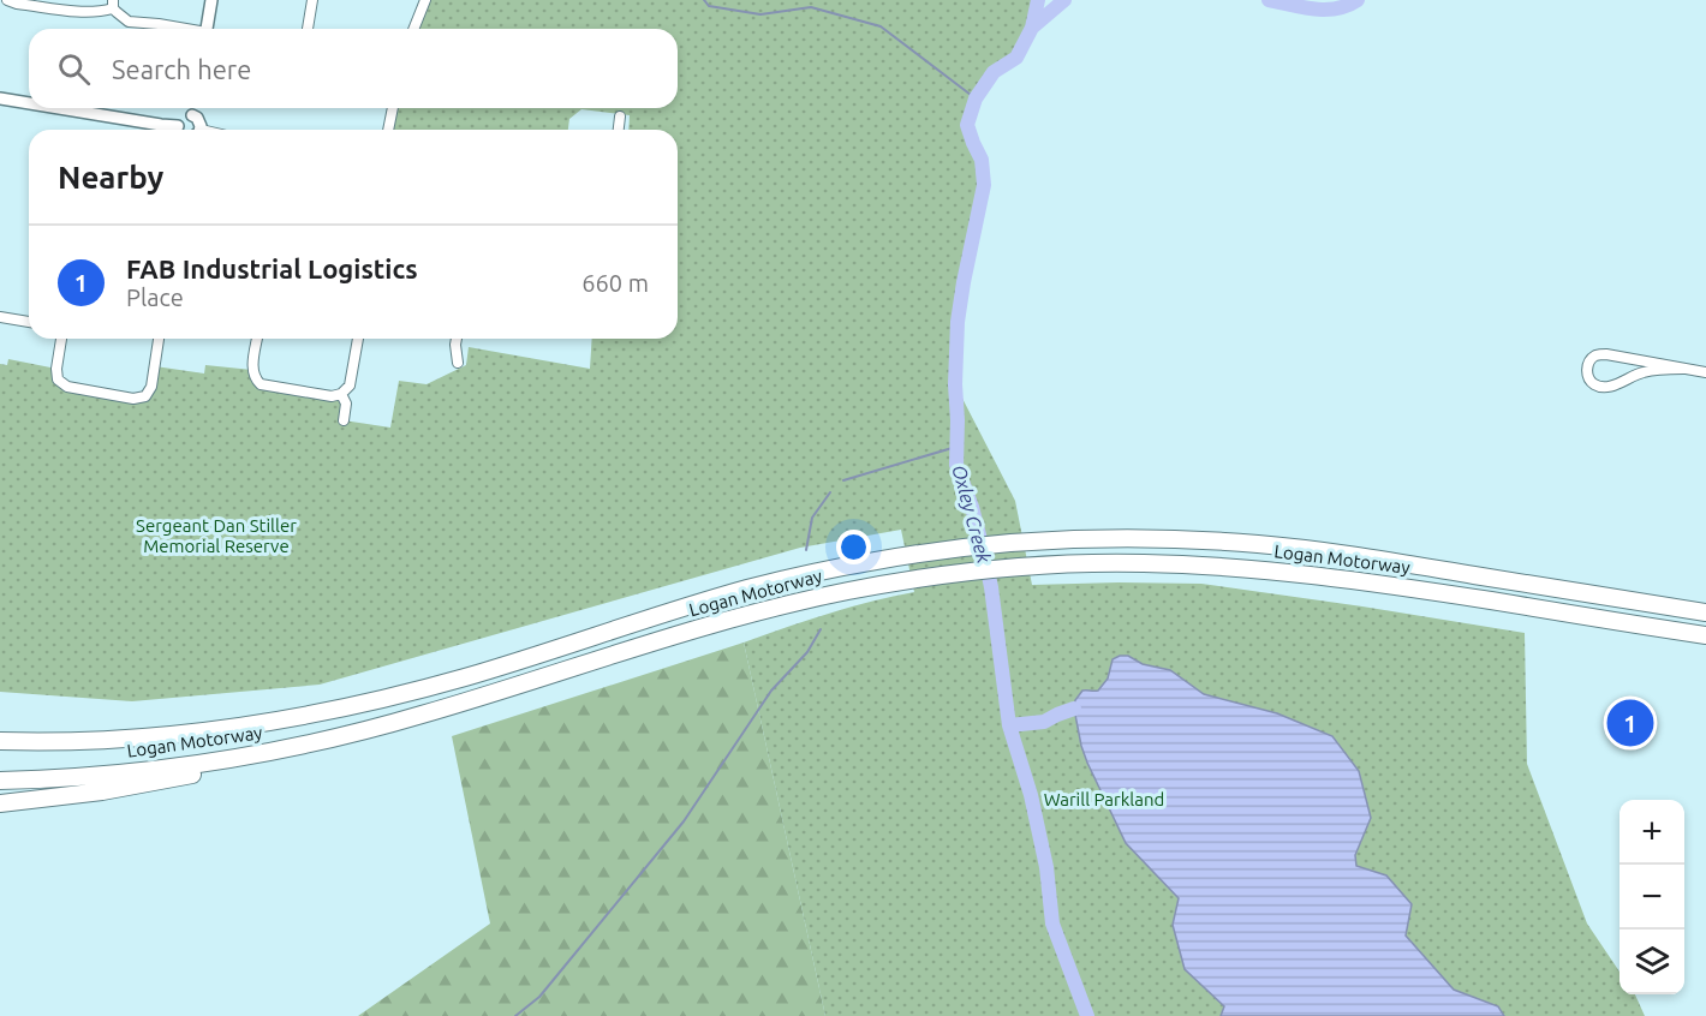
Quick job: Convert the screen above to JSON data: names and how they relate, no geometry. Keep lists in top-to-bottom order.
{
  "streets": {
    "highway": ["Logan Motorway"]
  },
  "water": ["Oxley Creek"],
  "parks": ["Sergeant Dan Stiller Memorial Reserve", "Warill Parkland"],
  "page": {
    "search": "Search here",
    "heading": "Nearby",
    "list": [
      {
        "mark": "1",
        "name": "FAB Industrial Logistics",
        "note": "Place",
        "value": "660 m"
      }
    ],
    "pins": "1",
    "map_buttons": ["+", "−"]
  }
}
